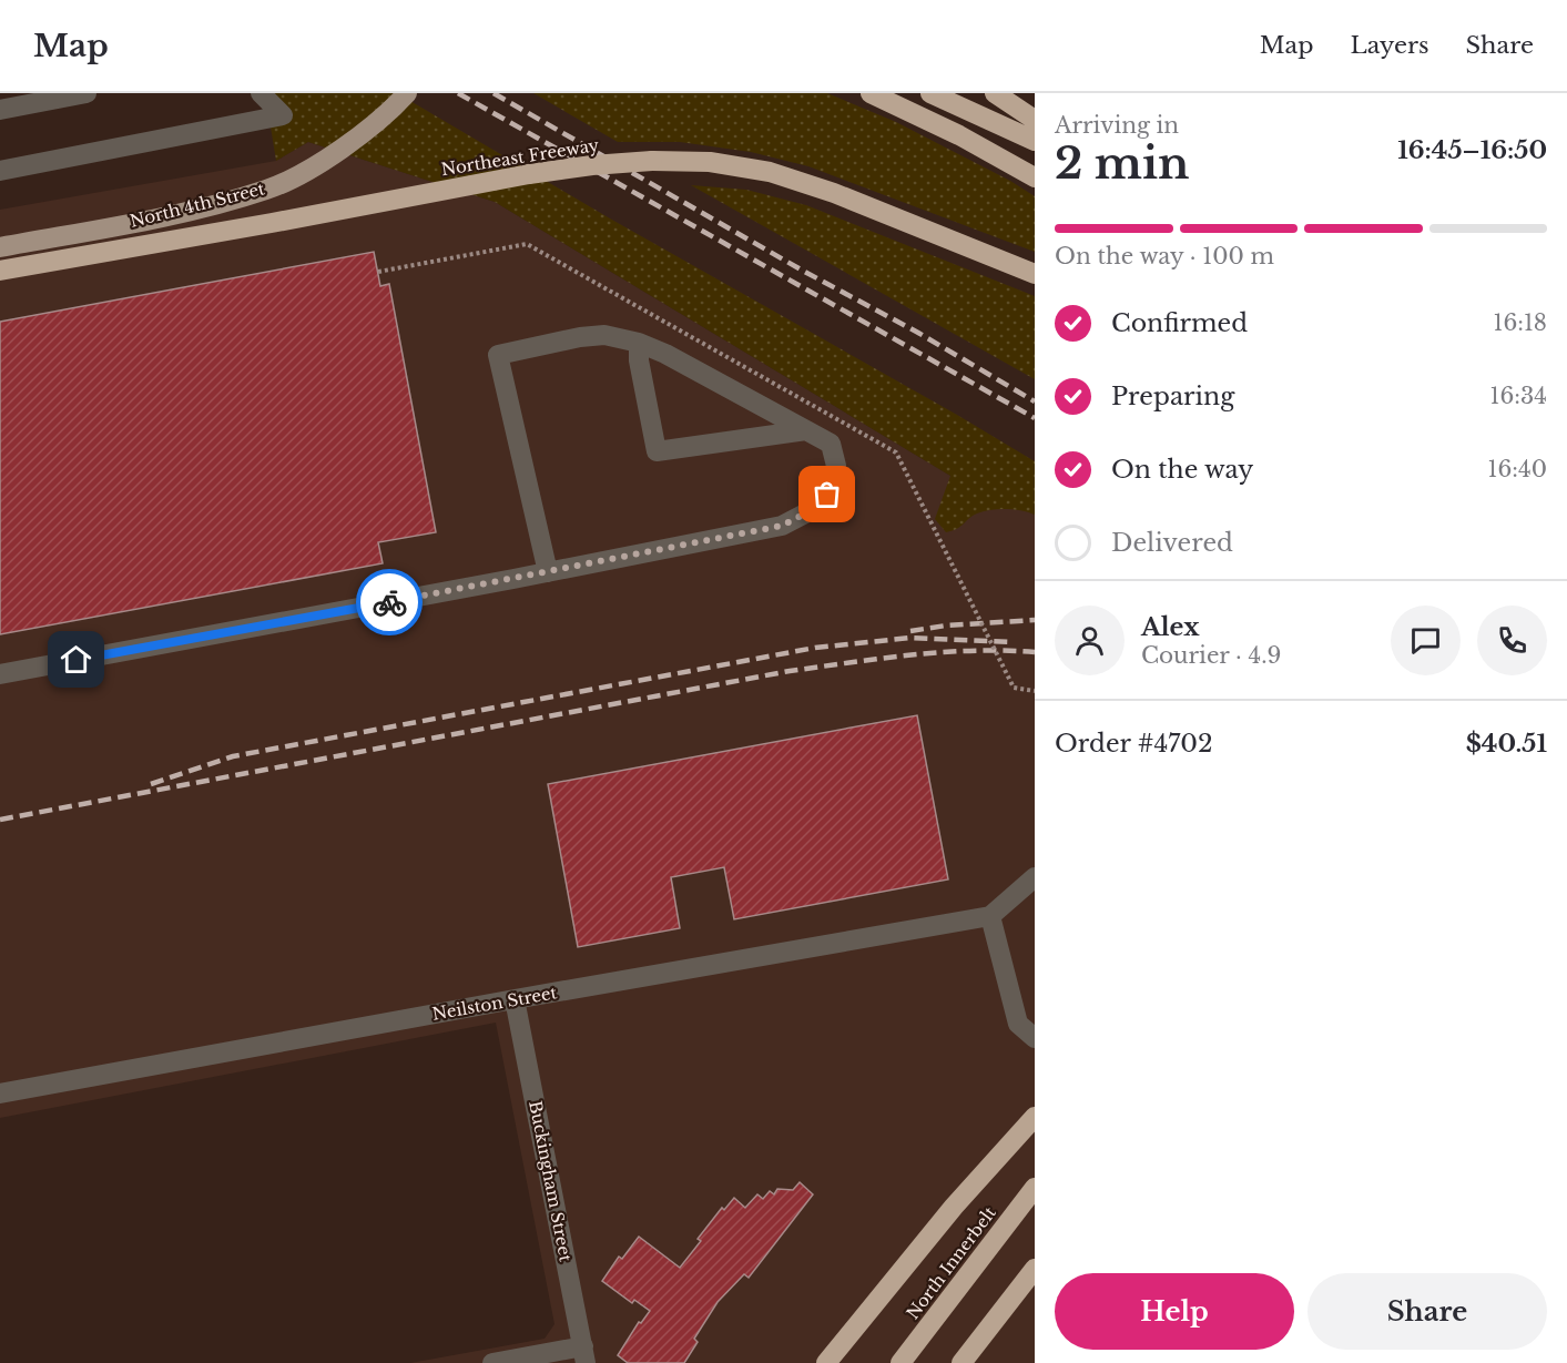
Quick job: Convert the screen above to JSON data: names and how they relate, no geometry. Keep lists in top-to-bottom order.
{
  "streets": {
    "highway": ["Northeast Freeway", "North Innerbelt"],
    "main road": ["North 4th Street"],
    "street": ["Neilston Street", "Buckingham Street"]
  },
  "crossings": [
    ["Neilston Street", "Buckingham Street"]
  ],
  "page": {
    "header": "Map",
    "nav": ["Map", "Layers", "Share"],
    "heading": ["2 min", "Arriving in", "16:45–16:50"],
    "panel": [
      "Alex",
      "Courier · 4.9",
      "Order #4702",
      "$40.51"
    ],
    "bar": "On the way · 100 m",
    "list": [
      ["Confirmed", "16:18"],
      ["Preparing", "16:34"],
      ["On the way", "16:40"],
      "Delivered"
    ],
    "buttons": ["Help", "Share"]
  }
}
